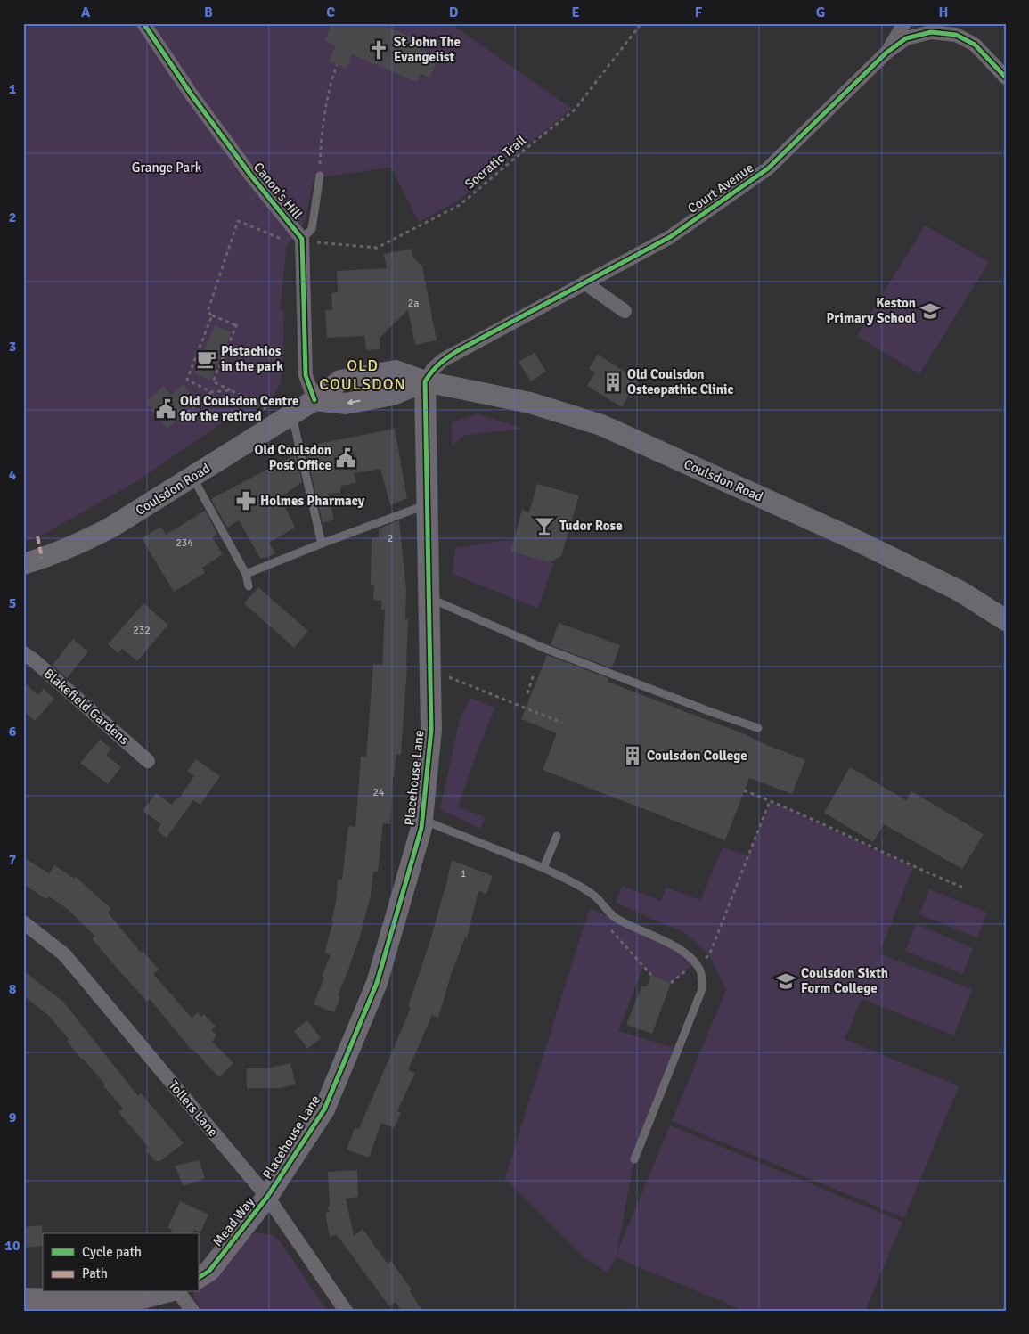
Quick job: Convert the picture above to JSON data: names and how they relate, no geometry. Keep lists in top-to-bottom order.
{
  "streets": {
    "street": [
      "Court Avenue",
      "Canon's Hill",
      "Coulsdon Road",
      "Blakefield Gardens",
      "Placehouse Lane",
      "Tollers Lane",
      "Mead Way"
    ],
    "path": ["Socratic Trail"]
  },
  "crossings": [
    ["Court Avenue", "Coulsdon Road"],
    ["Court Avenue", "Placehouse Lane"],
    ["Canon's Hill", "Coulsdon Road"],
    ["Coulsdon Road", "Placehouse Lane"],
    ["Placehouse Lane", "Tollers Lane"],
    ["Placehouse Lane", "Mead Way"],
    ["Tollers Lane", "Mead Way"]
  ],
  "districts": ["OLD COULSDON"],
  "parks": ["Grange Park"],
  "places": {
    "church": ["St John The Evangelist"],
    "school or university": ["Keston Primary School", "Coulsdon Sixth Form College"],
    "cafe": ["Pistachios in the park"],
    "building": ["Old Coulsdon Osteopathic Clinic", "Coulsdon College"],
    "public building": ["Old Coulsdon Centre for the retired", "Old Coulsdon Post Office"],
    "pharmacy": ["Holmes Pharmacy"],
    "bar": ["Tudor Rose"]
  },
  "house_numbers": [
    "2a",
    "2",
    "234",
    "232",
    "24",
    "1"
  ],
  "legend": ["Cycle path", "Path"],
  "grid": {
    "columns": [
      "A",
      "B",
      "C",
      "D",
      "E",
      "F",
      "G",
      "H"
    ],
    "rows": [
      "1",
      "2",
      "3",
      "4",
      "5",
      "6",
      "7",
      "8",
      "9",
      "10"
    ]
  }
}
